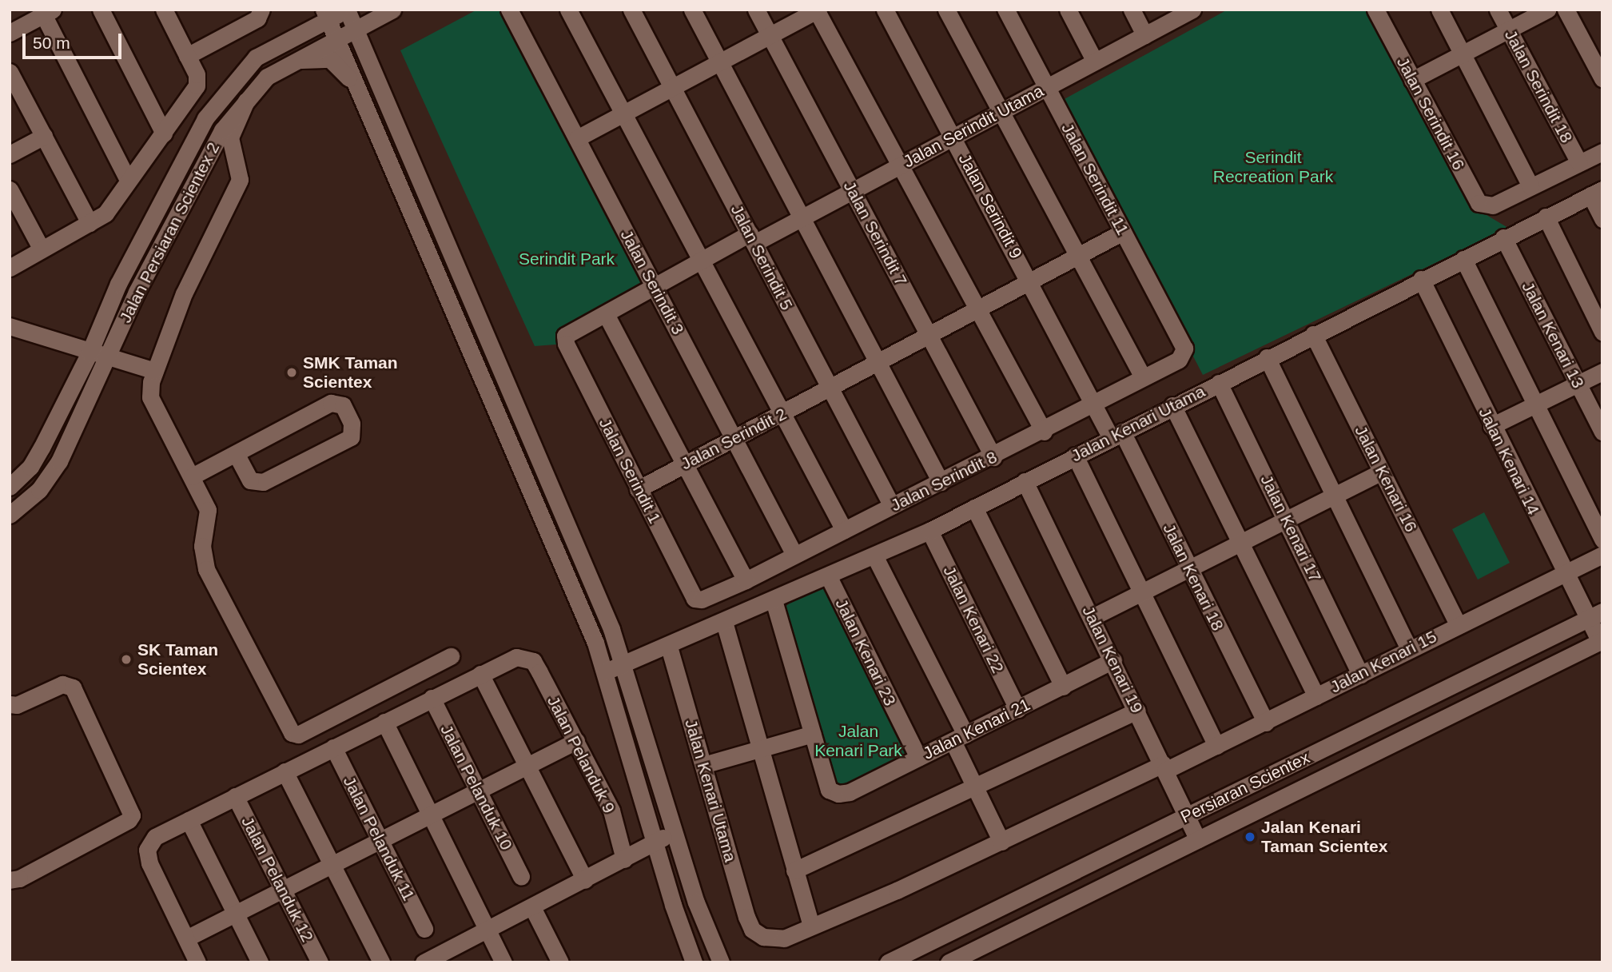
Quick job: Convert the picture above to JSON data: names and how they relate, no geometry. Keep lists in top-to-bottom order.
{
  "streets": {
    "street": [
      "Jalan Serindit 18",
      "Jalan Serindit 16",
      "Jalan Serindit Utama",
      "Jalan Serindit 11",
      "Jalan Serindit 9",
      "Jalan Persiaran Scientex 2",
      "Jalan Serindit 7",
      "Jalan Serindit 5",
      "Jalan Serindit 3",
      "Jalan Kenari 13",
      "Jalan Kenari Utama",
      "Jalan Serindit 2",
      "Jalan Kenari 14",
      "Jalan Serindit 1",
      "Jalan Kenari 16",
      "Jalan Serindit 8",
      "Jalan Kenari 17",
      "Jalan Kenari 18",
      "Jalan Kenari 22",
      "Jalan Kenari 23",
      "Jalan Kenari 19",
      "Jalan Kenari 15",
      "Jalan Kenari 21",
      "Jalan Pelanduk 9",
      "Jalan Pelanduk 10",
      "Persiaran Scientex",
      "Jalan Pelanduk 11",
      "Jalan Pelanduk 12"
    ]
  },
  "crossings": [
    ["Jalan Serindit Utama", "Jalan Serindit 11"],
    ["Jalan Serindit Utama", "Jalan Serindit 9"],
    ["Jalan Serindit Utama", "Jalan Serindit 7"],
    ["Jalan Serindit Utama", "Jalan Serindit 5"],
    ["Jalan Serindit Utama", "Jalan Serindit 3"],
    ["Jalan Serindit Utama", "Jalan Serindit 1"],
    ["Jalan Serindit 11", "Jalan Serindit 2"],
    ["Jalan Serindit 11", "Jalan Serindit 8"],
    ["Jalan Serindit 9", "Jalan Serindit 2"],
    ["Jalan Serindit 9", "Jalan Serindit 8"],
    ["Jalan Serindit 9", "Jalan Kenari 18"],
    ["Jalan Serindit 7", "Jalan Serindit 2"],
    ["Jalan Serindit 7", "Jalan Serindit 8"],
    ["Jalan Serindit 5", "Jalan Serindit 2"],
    ["Jalan Serindit 5", "Jalan Serindit 8"],
    ["Jalan Serindit 3", "Jalan Serindit 2"],
    ["Jalan Serindit 3", "Jalan Serindit 8"],
    ["Jalan Kenari 13", "Jalan Kenari Utama"],
    ["Jalan Kenari Utama", "Jalan Kenari 14"],
    ["Jalan Kenari Utama", "Jalan Kenari 16"],
    ["Jalan Kenari Utama", "Jalan Kenari 17"],
    ["Jalan Kenari Utama", "Jalan Kenari 18"],
    ["Jalan Kenari Utama", "Jalan Kenari 22"],
    ["Jalan Kenari Utama", "Jalan Kenari 23"],
    ["Jalan Kenari Utama", "Jalan Kenari 19"],
    ["Jalan Kenari Utama", "Jalan Kenari 15"],
    ["Jalan Serindit 2", "Jalan Serindit 1"],
    ["Jalan Kenari 14", "Jalan Kenari 15"],
    ["Jalan Kenari 14", "Persiaran Scientex"],
    ["Jalan Serindit 1", "Jalan Serindit 8"],
    ["Jalan Kenari 16", "Jalan Kenari 15"],
    ["Jalan Serindit 8", "Jalan Kenari 18"],
    ["Jalan Kenari 17", "Jalan Kenari 15"],
    ["Jalan Kenari 18", "Jalan Kenari 15"],
    ["Jalan Kenari 22", "Jalan Kenari 21"],
    ["Jalan Kenari 23", "Jalan Kenari 21"],
    ["Jalan Kenari 19", "Jalan Kenari 15"],
    ["Jalan Kenari 19", "Jalan Kenari 21"],
    ["Jalan Kenari 19", "Persiaran Scientex"]
  ],
  "parks": ["Serindit Recreation Park", "Serindit Park", "Jalan Kenari Park"],
  "places": ["SMK Taman Scientex", "SK Taman Scientex", "Jalan Kenari Taman Scientex"],
  "scale_bar": "50 m"
}
